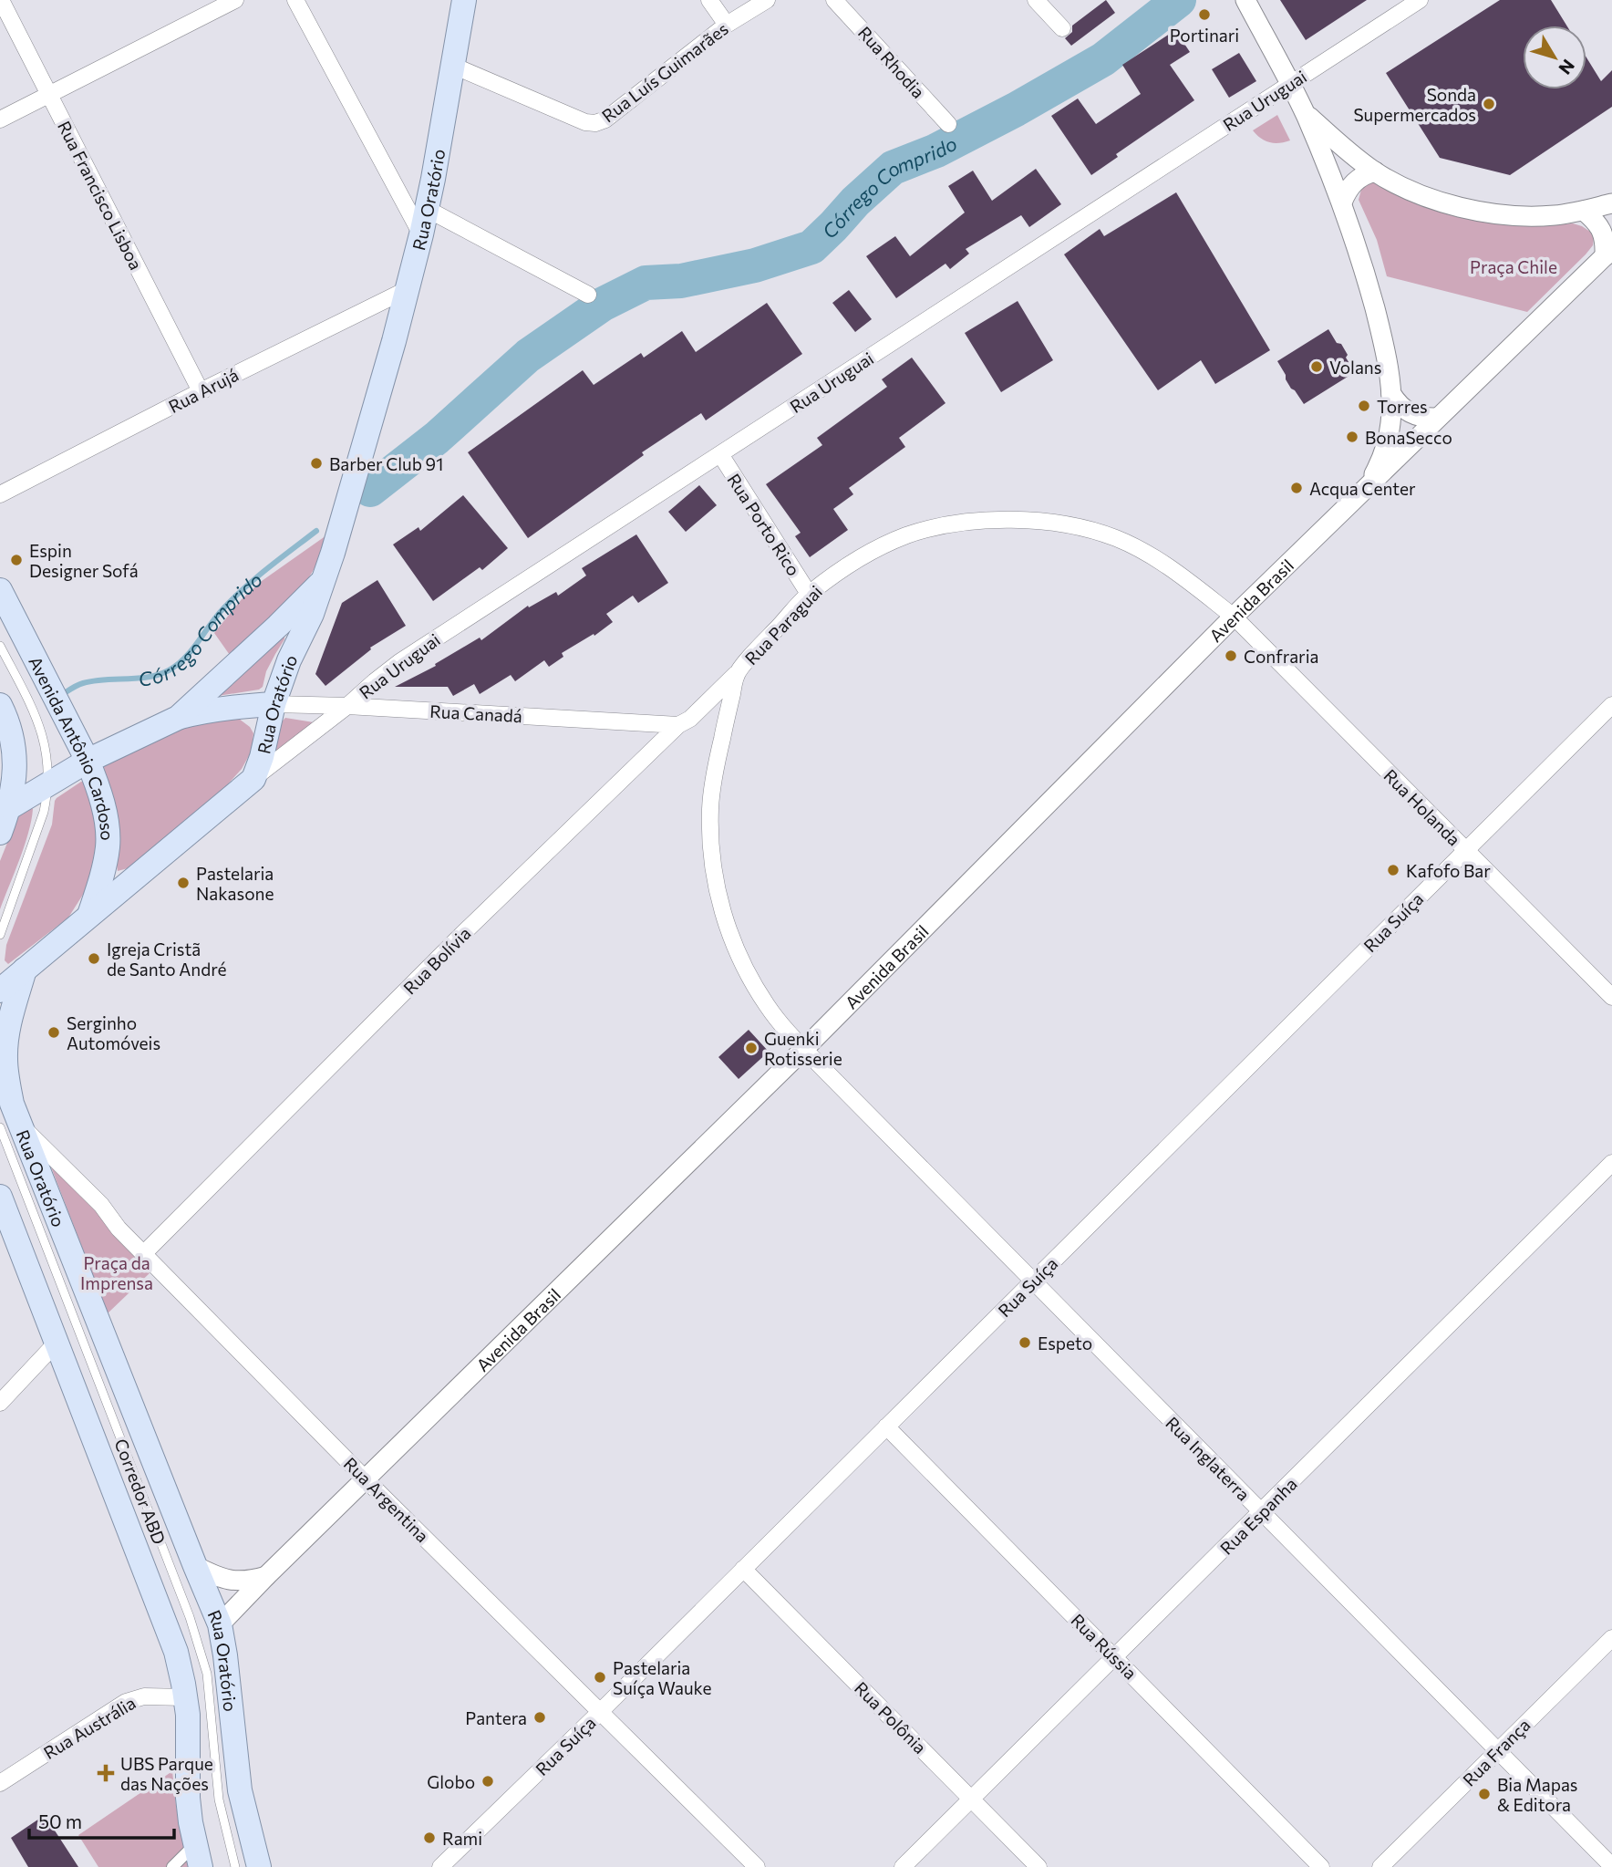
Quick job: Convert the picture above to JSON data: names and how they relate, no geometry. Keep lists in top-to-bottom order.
{
  "streets": {
    "main road": ["Rua Oratório", "Avenida Antônio Cardoso"],
    "street": [
      "Rua Rhodia",
      "Rua Luís Guimarães",
      "Rua Uruguai",
      "Rua Francisco Lisboa",
      "Rua Arujá",
      "Rua Porto Rico",
      "Avenida Brasil",
      "Rua Paraguai",
      "Rua Canadá",
      "Rua Holanda",
      "Rua Suíça",
      "Rua Bolívia",
      "Rua Inglaterra",
      "Rua Argentina",
      "Rua Espanha",
      "Rua Rússia",
      "Rua Polônia",
      "Rua Austrália",
      "Rua França"
    ],
    "lane": ["Corredor ABD"]
  },
  "crossings": [
    ["Rua Luís Guimarães", "Rua Oratório"],
    ["Rua Uruguai", "Rua Oratório"],
    ["Rua Uruguai", "Rua Porto Rico"],
    ["Rua Uruguai", "Rua Canadá"],
    ["Rua Francisco Lisboa", "Rua Arujá"],
    ["Rua Oratório", "Rua Arujá"],
    ["Rua Oratório", "Avenida Brasil"],
    ["Rua Oratório", "Rua Canadá"],
    ["Rua Oratório", "Avenida Antônio Cardoso"],
    ["Rua Oratório", "Corredor ABD"],
    ["Rua Oratório", "Rua Argentina"],
    ["Rua Porto Rico", "Rua Paraguai"],
    ["Avenida Brasil", "Rua Paraguai"],
    ["Avenida Brasil", "Rua Holanda"],
    ["Avenida Brasil", "Rua Inglaterra"],
    ["Avenida Brasil", "Rua Argentina"],
    ["Rua Paraguai", "Rua Holanda"],
    ["Rua Paraguai", "Rua Bolívia"],
    ["Rua Paraguai", "Rua Inglaterra"],
    ["Rua Canadá", "Rua Bolívia"],
    ["Rua Holanda", "Rua Suíça"],
    ["Rua Suíça", "Rua Inglaterra"],
    ["Rua Suíça", "Rua Argentina"],
    ["Rua Suíça", "Rua Rússia"],
    ["Rua Suíça", "Rua Polônia"],
    ["Rua Bolívia", "Rua Argentina"],
    ["Rua Inglaterra", "Rua Espanha"],
    ["Rua Inglaterra", "Rua França"],
    ["Corredor ABD", "Rua Argentina"],
    ["Rua Espanha", "Rua Rússia"],
    ["Rua Espanha", "Rua Polônia"]
  ],
  "water": ["Córrego Comprido"],
  "parks": ["Praça Chile", "Praça da Imprensa"],
  "places": {
    "other": [
      "Portinari",
      "Sonda Supermercados",
      "Volans",
      "Torres",
      "BonaSecco",
      "Barber Club 91",
      "Acqua Center",
      "Espin Designer Sofá",
      "Confraria",
      "Kafofo Bar",
      "Pastelaria Nakasone",
      "Igreja Cristã de Santo André",
      "Serginho Automóveis",
      "Guenki Rotisserie",
      "Espeto",
      "Pastelaria Suíça Wauke",
      "Pantera",
      "Globo",
      "Bia Mapas & Editora",
      "Rami"
    ],
    "health": ["UBS Parque das Nações"]
  },
  "scale_bar": "50 m",
  "north": "bottom right"
}
